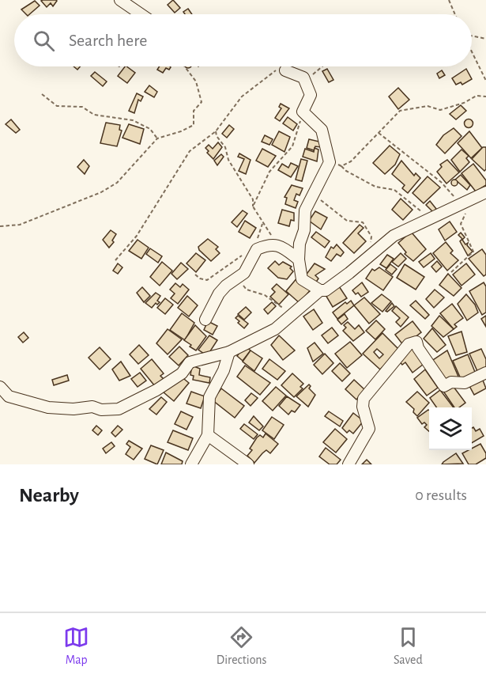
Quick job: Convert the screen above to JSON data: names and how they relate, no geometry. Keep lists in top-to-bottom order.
{
  "page": {
    "search": "Search here",
    "heading": ["Nearby", "0 results"],
    "nav": ["Map", "Directions", "Saved"]
  }
}
